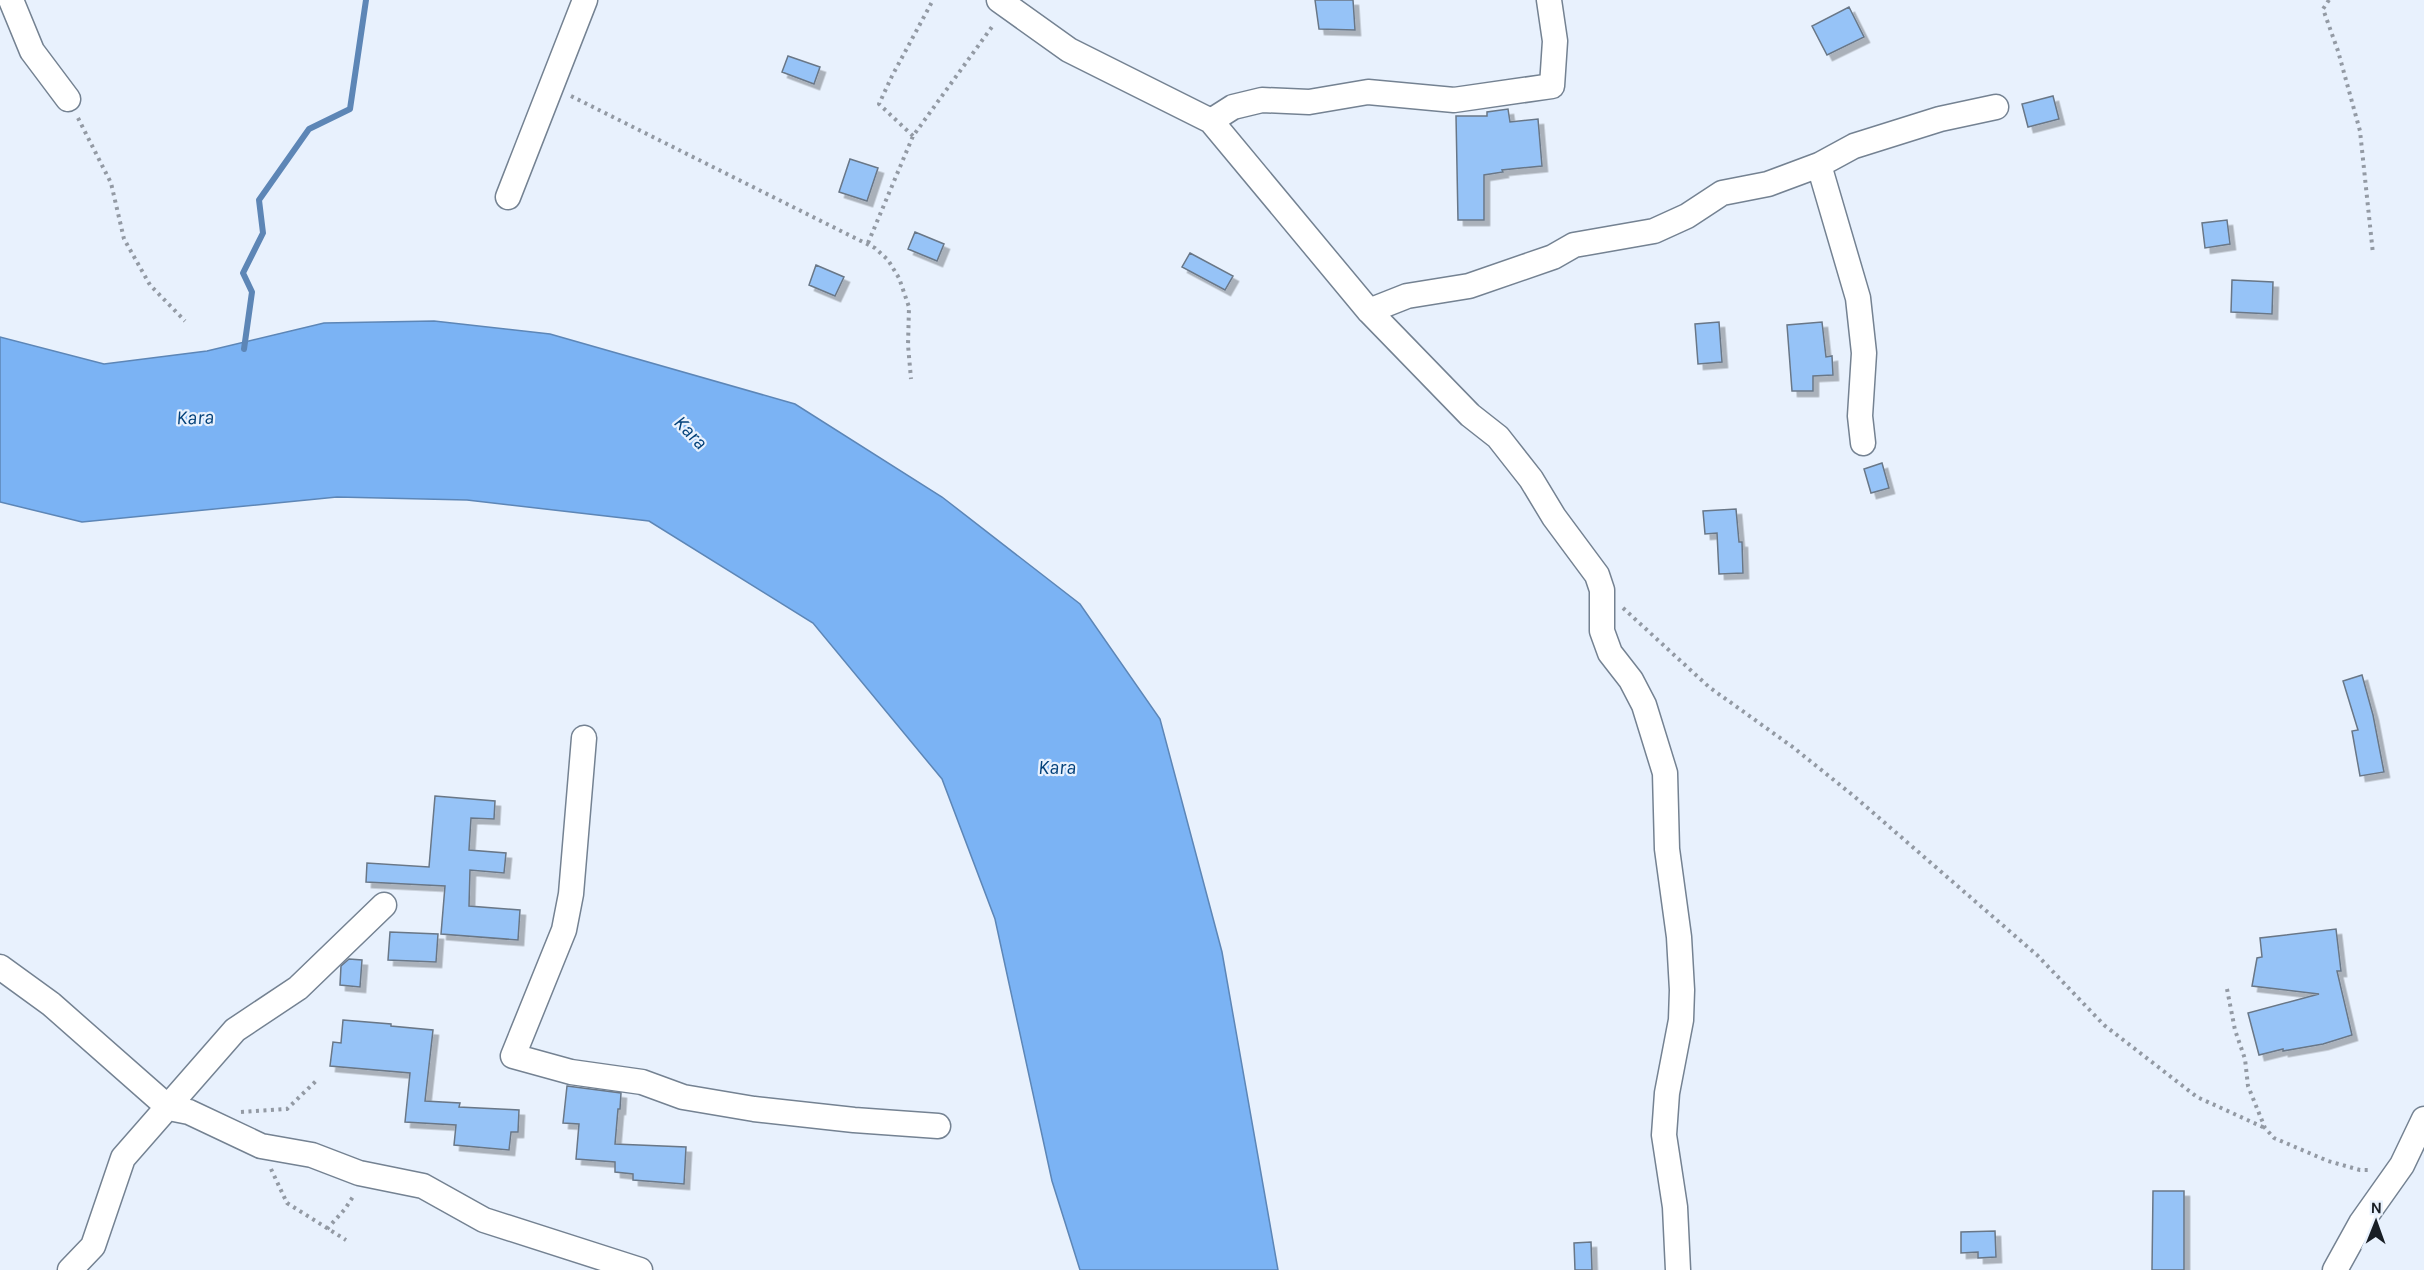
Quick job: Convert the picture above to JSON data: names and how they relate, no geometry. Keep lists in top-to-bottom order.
{
  "water": ["Kara"],
  "north": "top"
}
